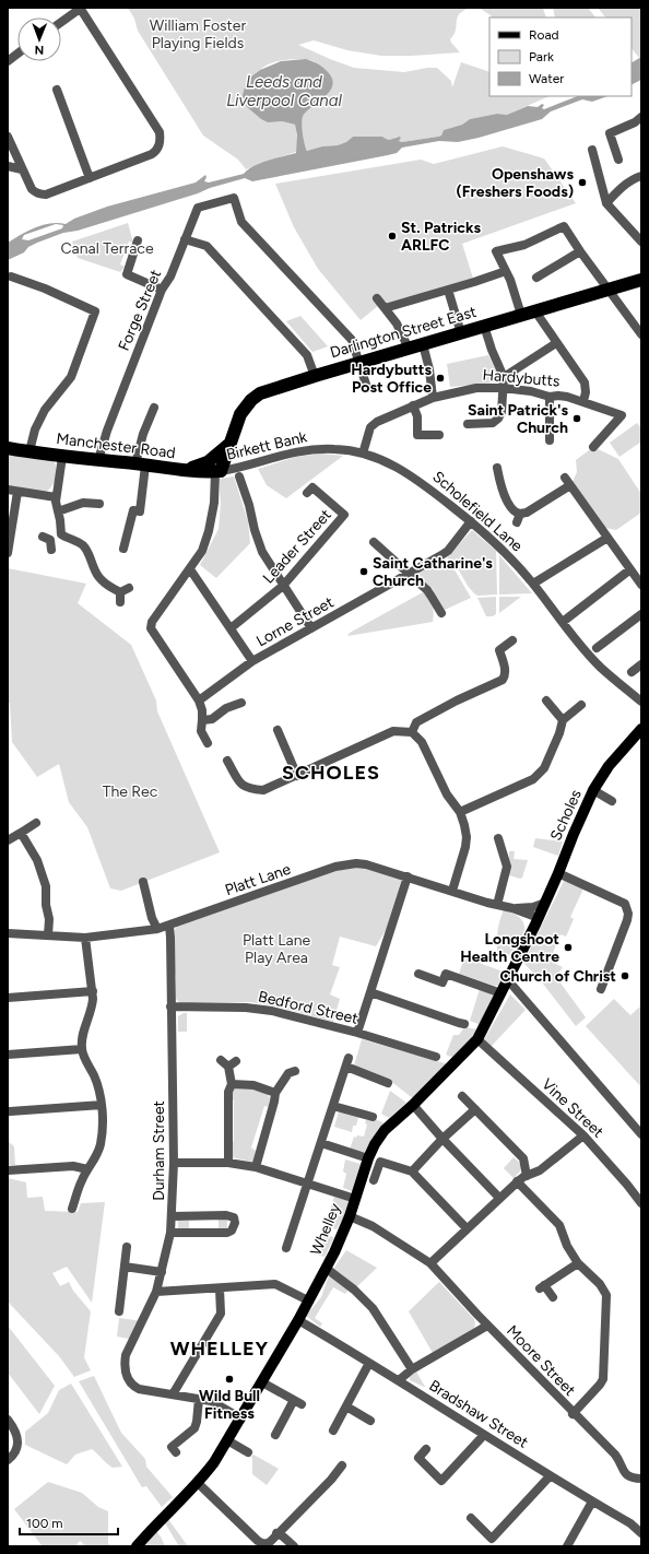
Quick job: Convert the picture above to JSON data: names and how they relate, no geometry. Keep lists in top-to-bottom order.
{
  "streets": {
    "highway": ["Darlington Street East", "Manchester Road"],
    "main road": ["Scholes", "Whelley"],
    "street": [
      "Forge Street",
      "Hardybutts",
      "Birkett Bank",
      "Scholefield Lane",
      "Leader Street",
      "Lorne Street",
      "Platt Lane",
      "Bedford Street",
      "Vine Street",
      "Durham Street",
      "Moore Street",
      "Bradshaw Street"
    ]
  },
  "crossings": [
    ["Forge Street", "Darlington Street East"],
    ["Forge Street", "Manchester Road"],
    ["Darlington Street East", "Manchester Road"],
    ["Darlington Street East", "Birkett Bank"],
    ["Hardybutts", "Scholefield Lane"],
    ["Manchester Road", "Birkett Bank"],
    ["Birkett Bank", "Scholefield Lane"],
    ["Scholefield Lane", "Lorne Street"],
    ["Scholes", "Platt Lane"],
    ["Scholes", "Whelley"],
    ["Platt Lane", "Durham Street"],
    ["Platt Lane", "Whelley"],
    ["Bedford Street", "Durham Street"],
    ["Vine Street", "Whelley"],
    ["Whelley", "Moore Street"],
    ["Whelley", "Bradshaw Street"]
  ],
  "districts": ["SCHOLES", "WHELLEY"],
  "water": ["Leeds and Liverpool Canal"],
  "parks": [
    "William Foster Playing Fields",
    "Canal Terrace",
    "The Rec",
    "Platt Lane Play Area"
  ],
  "places": [
    "Openshaws (Freshers Foods)",
    "St. Patricks ARLFC",
    "Hardybutts Post Office",
    "Saint Patrick's Church",
    "Saint Catharine's Church",
    "Longshoot Health Centre",
    "Church of Christ",
    "Wild Bull Fitness"
  ],
  "legend": ["Road", "Park", "Water"],
  "scale_bar": "100 m",
  "north": "bottom"
}
